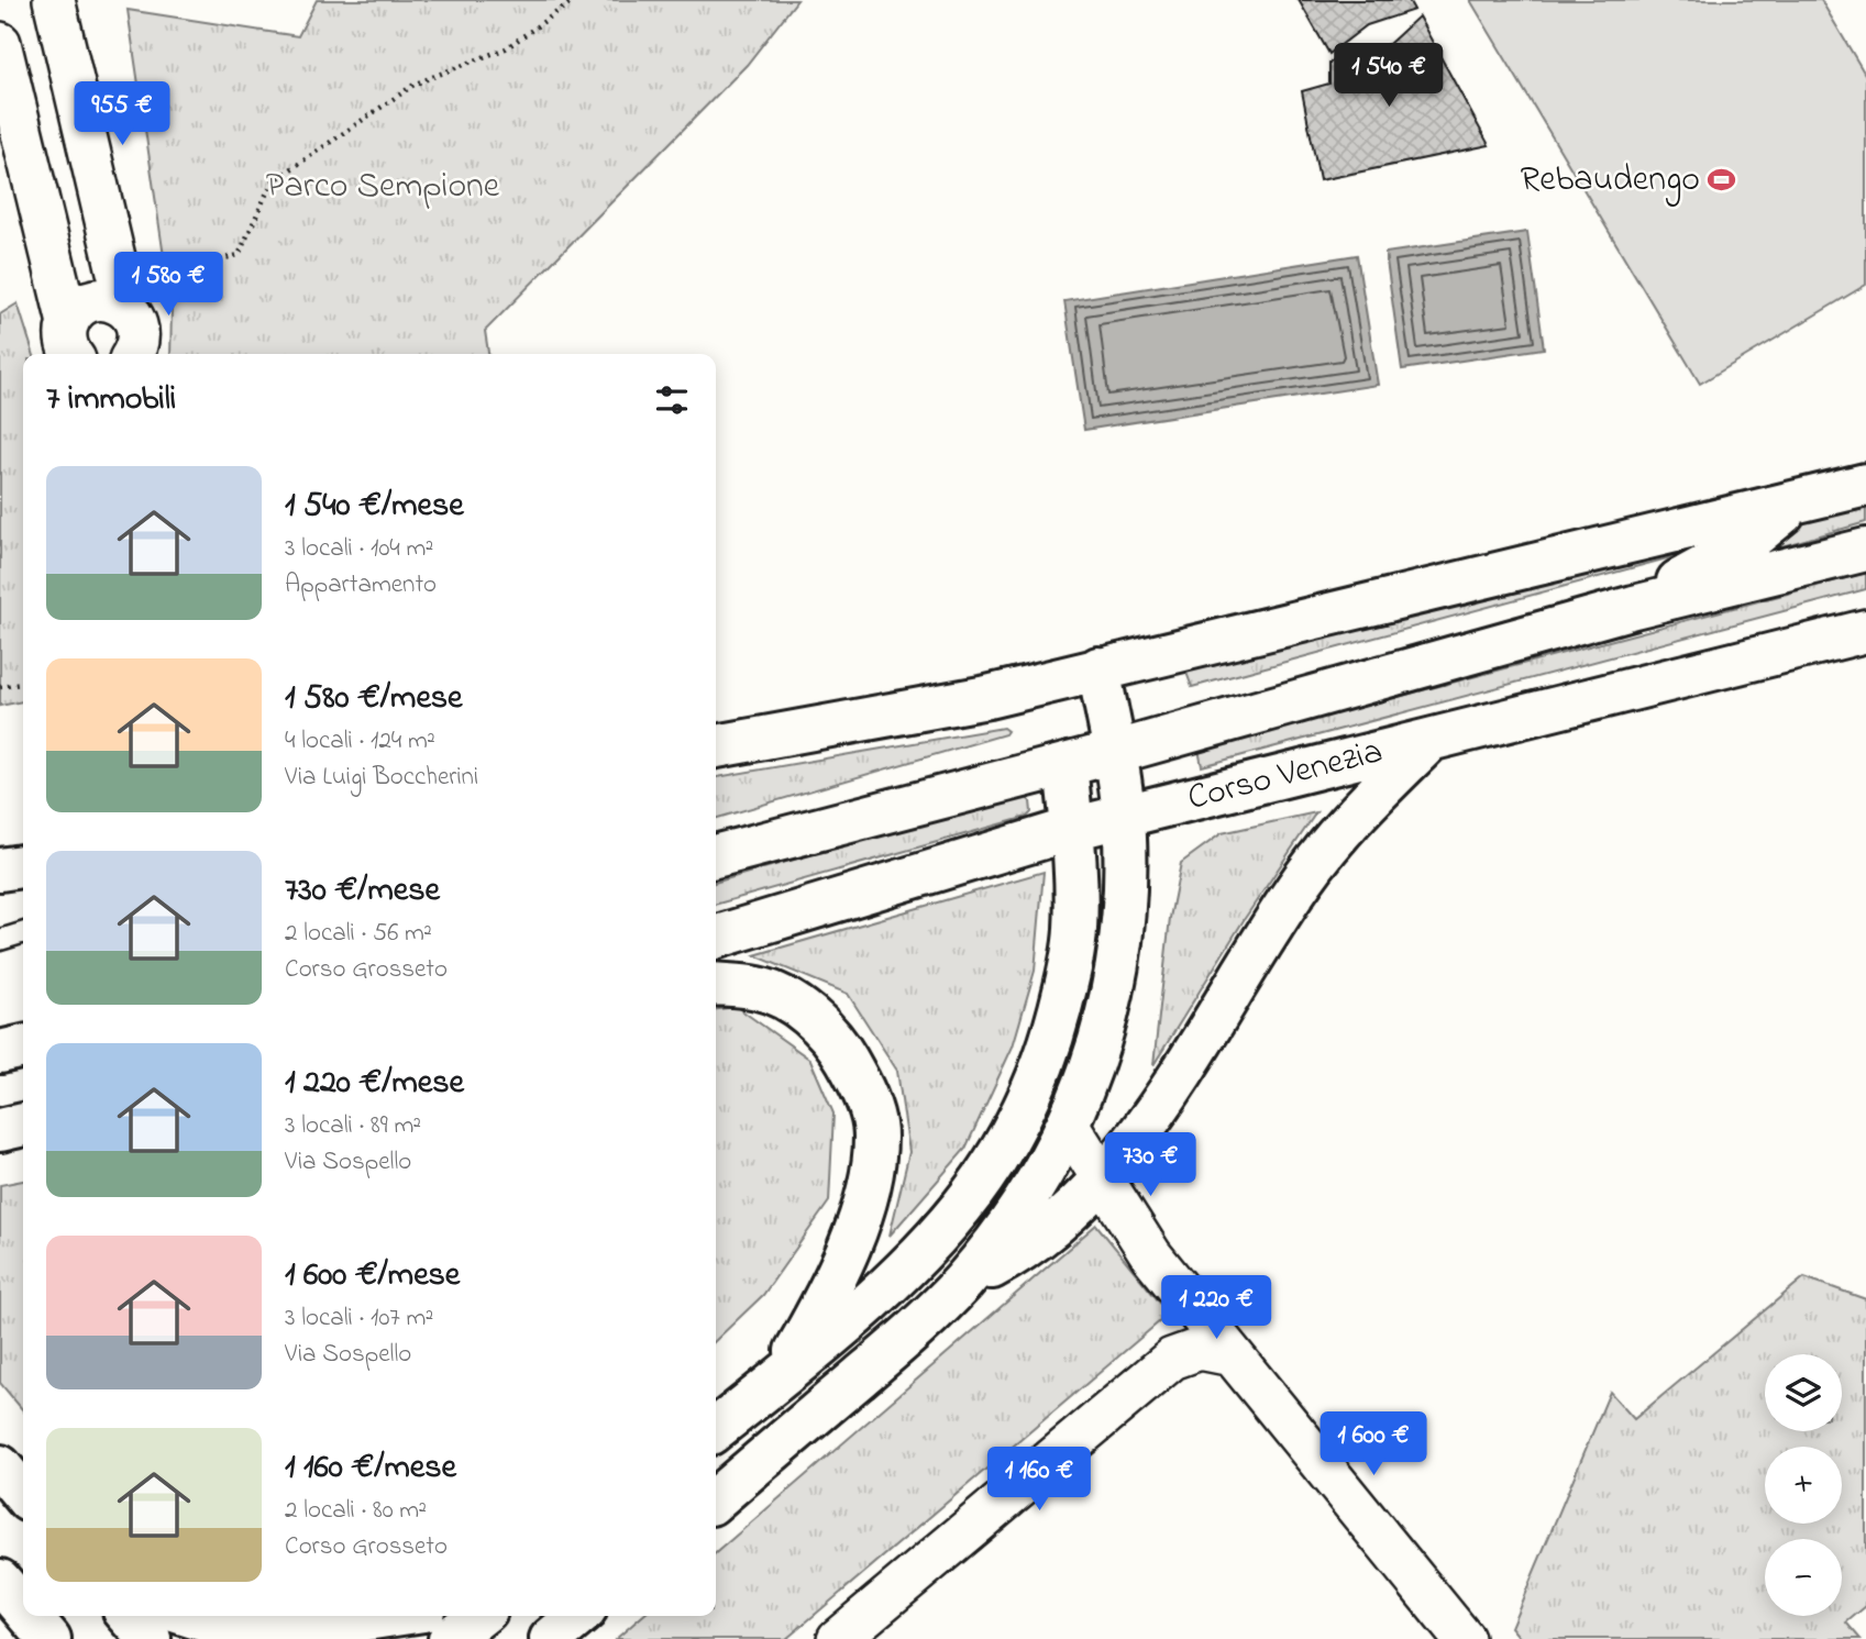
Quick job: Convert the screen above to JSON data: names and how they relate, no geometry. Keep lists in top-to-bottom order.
{
  "streets": {
    "main road": ["Corso Venezia"]
  },
  "parks": ["Parco Sempione"],
  "places": {
    "sports": ["Rebaudengo"]
  },
  "page": {
    "price": [
      "1 540 €",
      "955 €",
      "1 580 €",
      "730 €",
      "1 220 €",
      "1 600 €",
      "1 160 €"
    ],
    "heading": "7 immobili",
    "list": [
      {
        "name": "1 540 €/mese",
        "note": "3 locali · 104 m² · Appartamento"
      },
      {
        "name": "1 580 €/mese",
        "note": "4 locali · 124 m² · Via Luigi Boccherini"
      },
      {
        "name": "730 €/mese",
        "note": "2 locali · 56 m² · Corso Grosseto"
      },
      {
        "name": "1 220 €/mese",
        "note": "3 locali · 89 m² · Via Sospello"
      },
      {
        "name": "1 600 €/mese",
        "note": "3 locali · 107 m² · Via Sospello"
      },
      {
        "name": "1 160 €/mese",
        "note": "2 locali · 80 m² · Corso Grosseto"
      }
    ],
    "map_buttons": ["+", "−"]
  }
}
